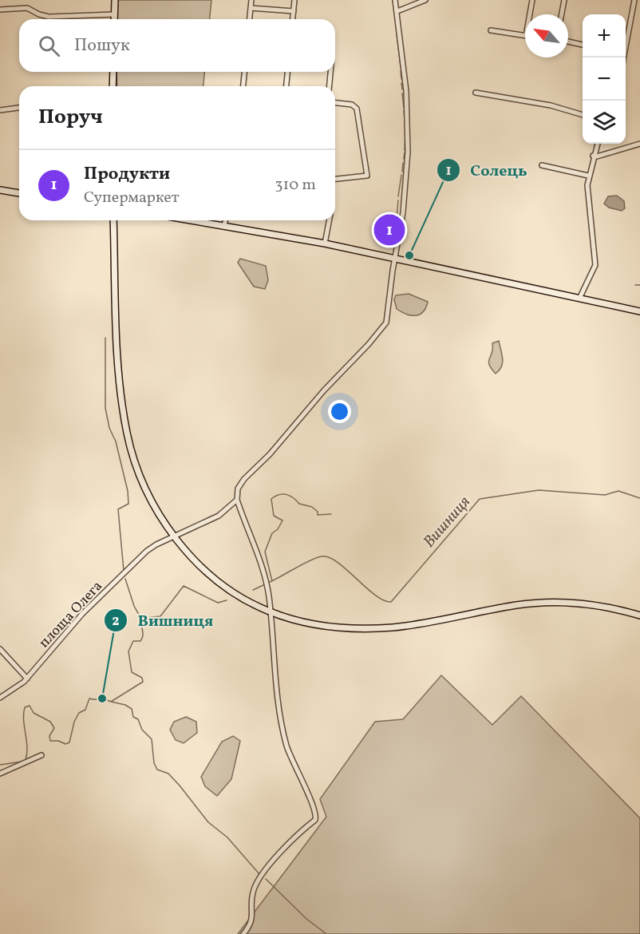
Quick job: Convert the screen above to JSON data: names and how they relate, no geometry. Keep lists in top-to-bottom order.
{
  "streets": {
    "street": ["площа Олега"]
  },
  "water": ["Вишниця"],
  "places": ["Солець", "Вишниця"],
  "north": "top left",
  "page": {
    "map_buttons": ["+", "−"],
    "search": "Пошук",
    "heading": "Поруч",
    "list": [
      {
        "mark": "1",
        "name": "Продукти",
        "note": "Супермаркет",
        "value": "310 m"
      }
    ],
    "pins": "1"
  }
}
